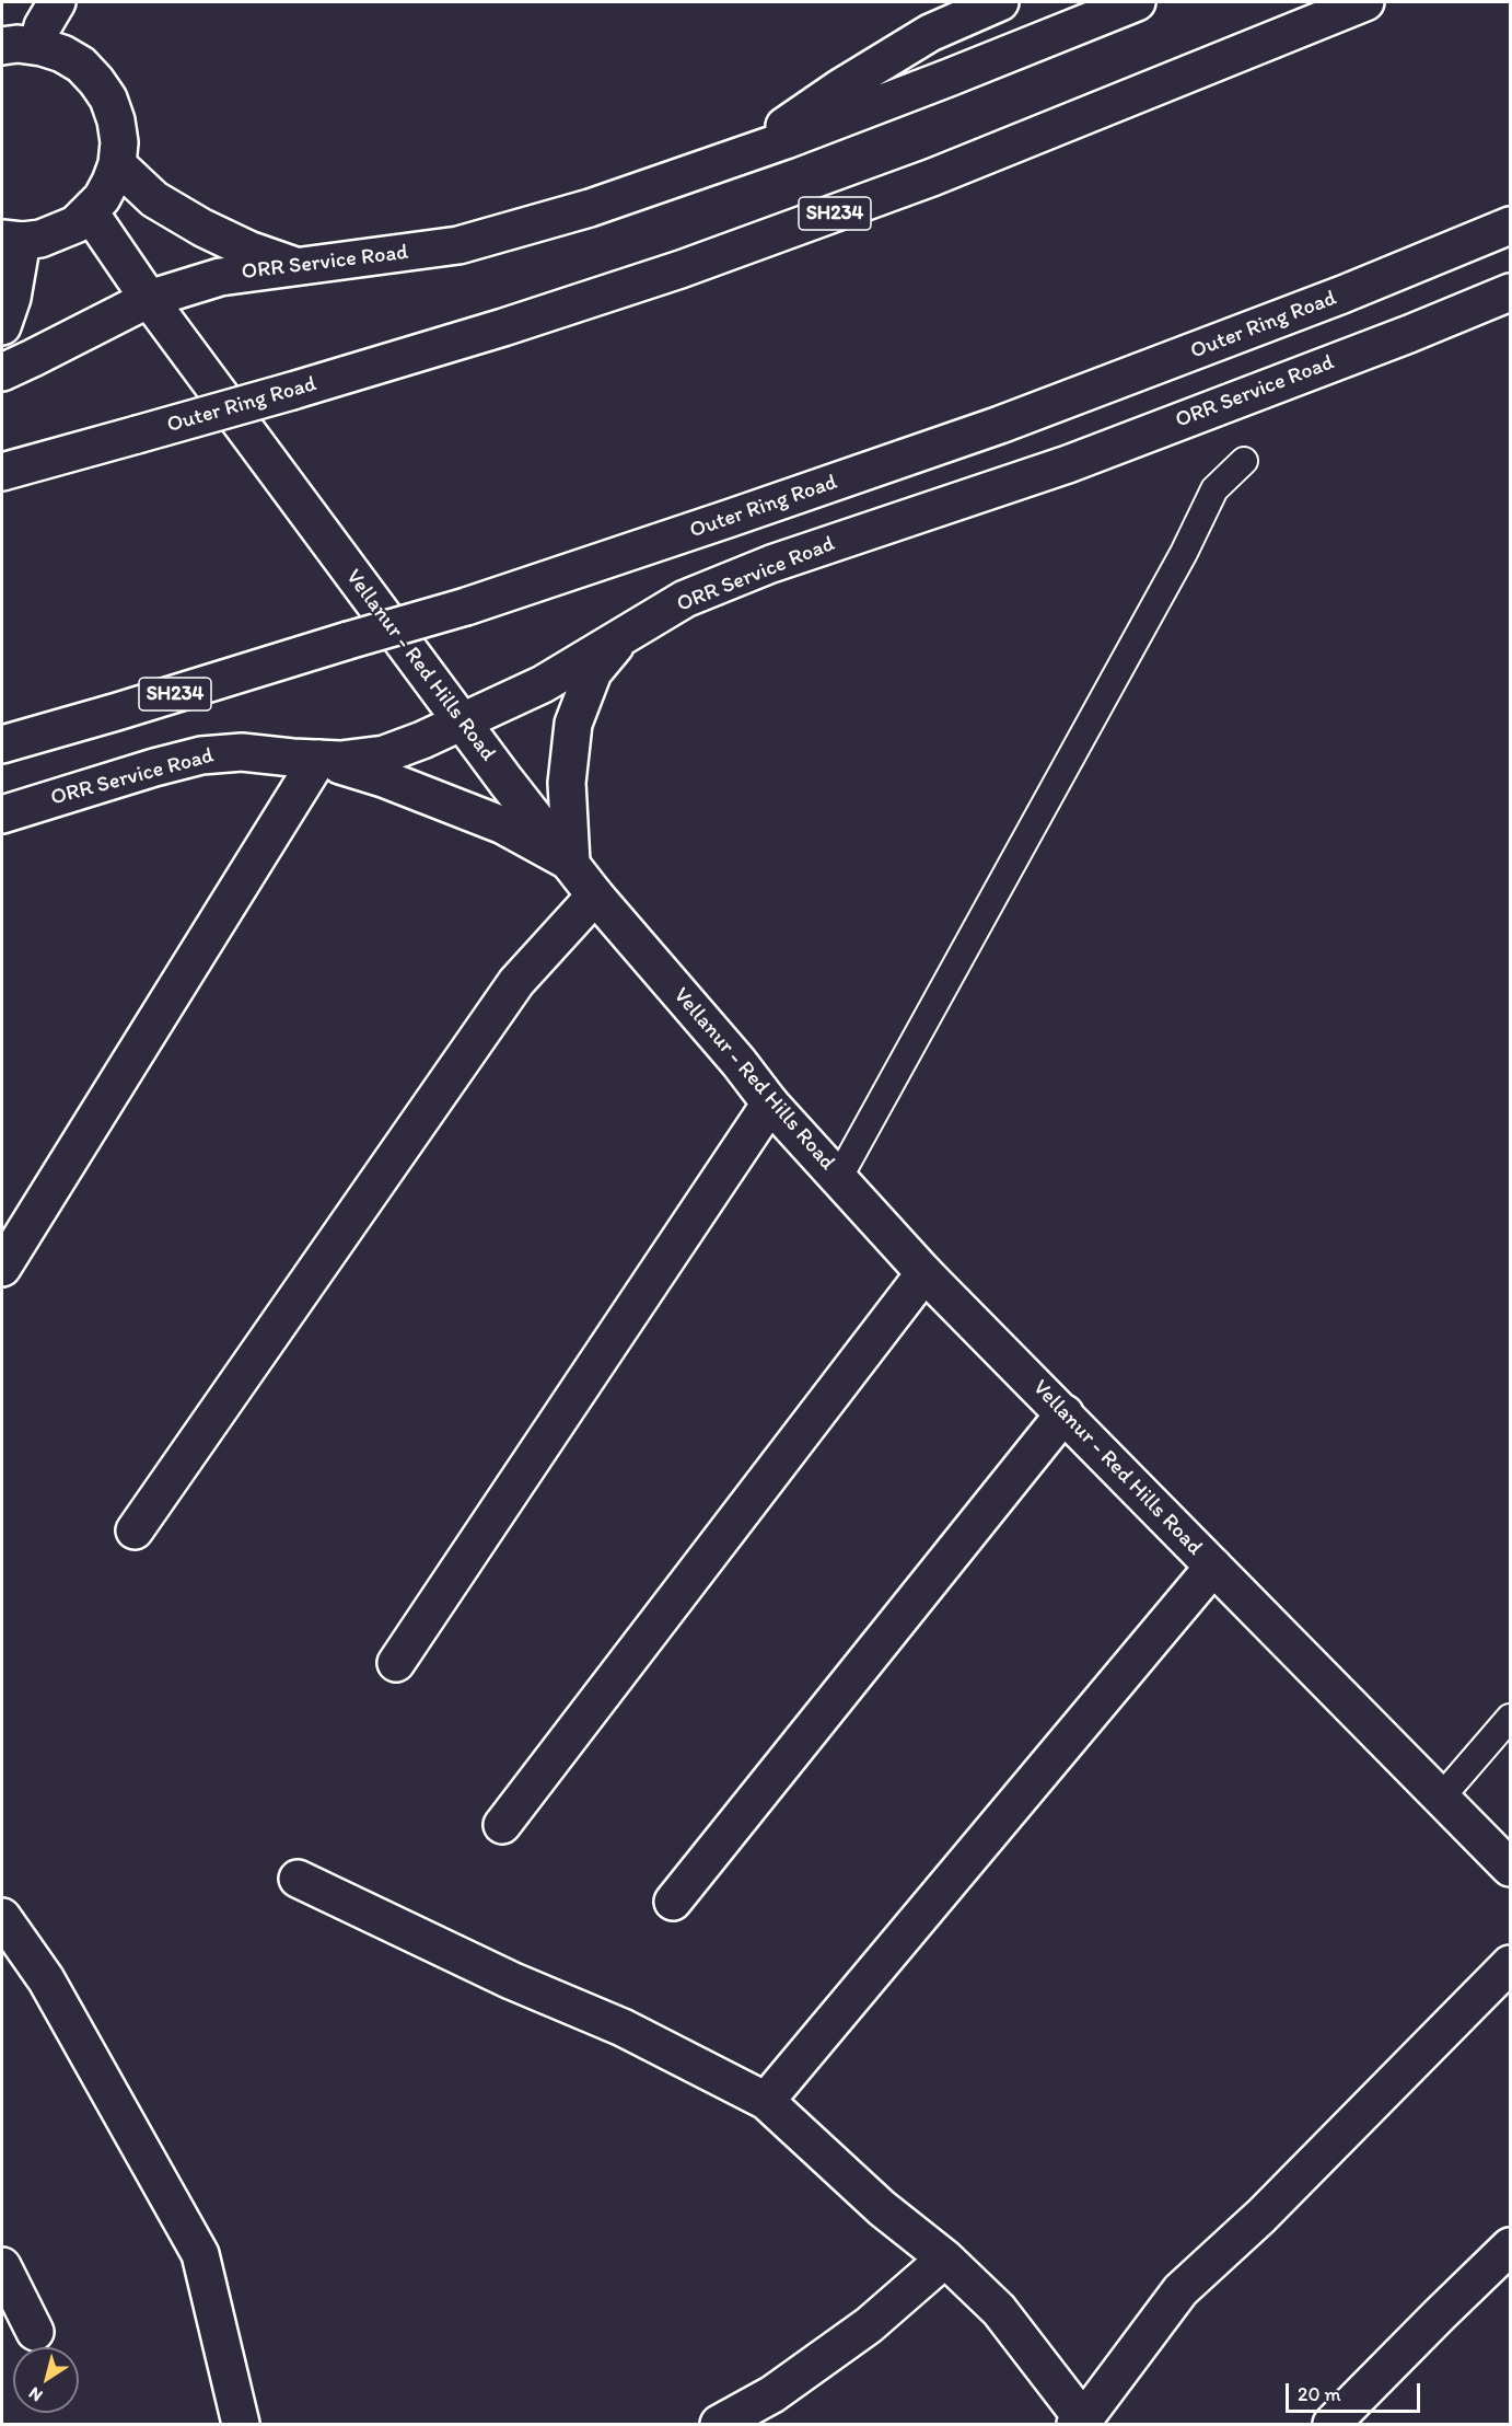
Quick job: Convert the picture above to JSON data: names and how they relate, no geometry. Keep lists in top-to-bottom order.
{
  "streets": {
    "main road": [
      "SH234",
      "ORR Service Road",
      "Outer Ring Road",
      "Vellanur - Red Hills Road"
    ]
  },
  "crossings": [
    ["ORR Service Road", "Vellanur - Red Hills Road"]
  ],
  "scale_bar": "20 m",
  "north": "bottom left"
}
